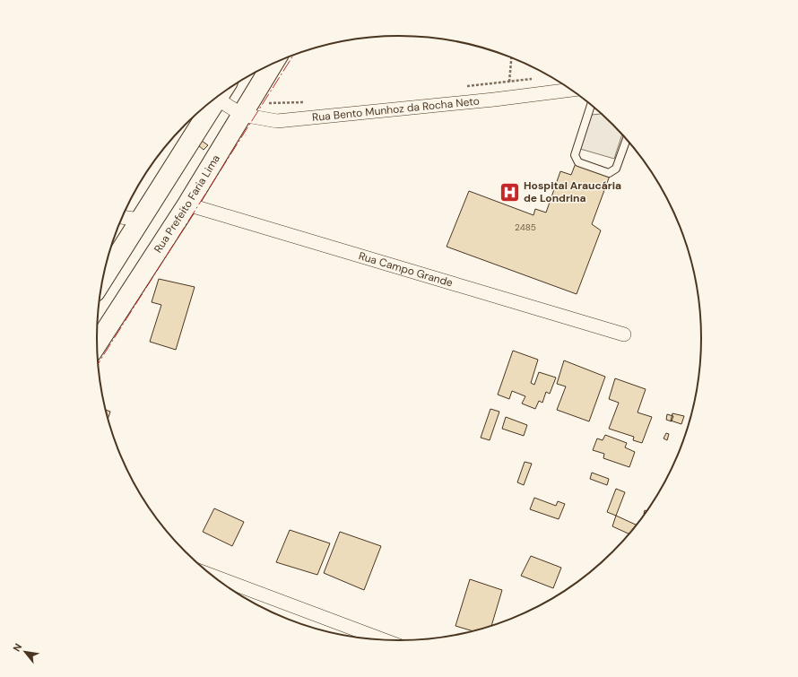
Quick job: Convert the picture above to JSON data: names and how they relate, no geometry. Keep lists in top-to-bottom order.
{
  "streets": {
    "main road": ["Rua Prefeito Faria Lima"],
    "street": ["Rua Bento Munhoz da Rocha Neto", "Rua Campo Grande"]
  },
  "crossings": [
    ["Rua Bento Munhoz da Rocha Neto", "Rua Prefeito Faria Lima"],
    ["Rua Prefeito Faria Lima", "Rua Campo Grande"]
  ],
  "places": {
    "hospital": ["Hospital Araucária de Londrina"]
  },
  "house_numbers": ["2485"],
  "north": "top left"
}
